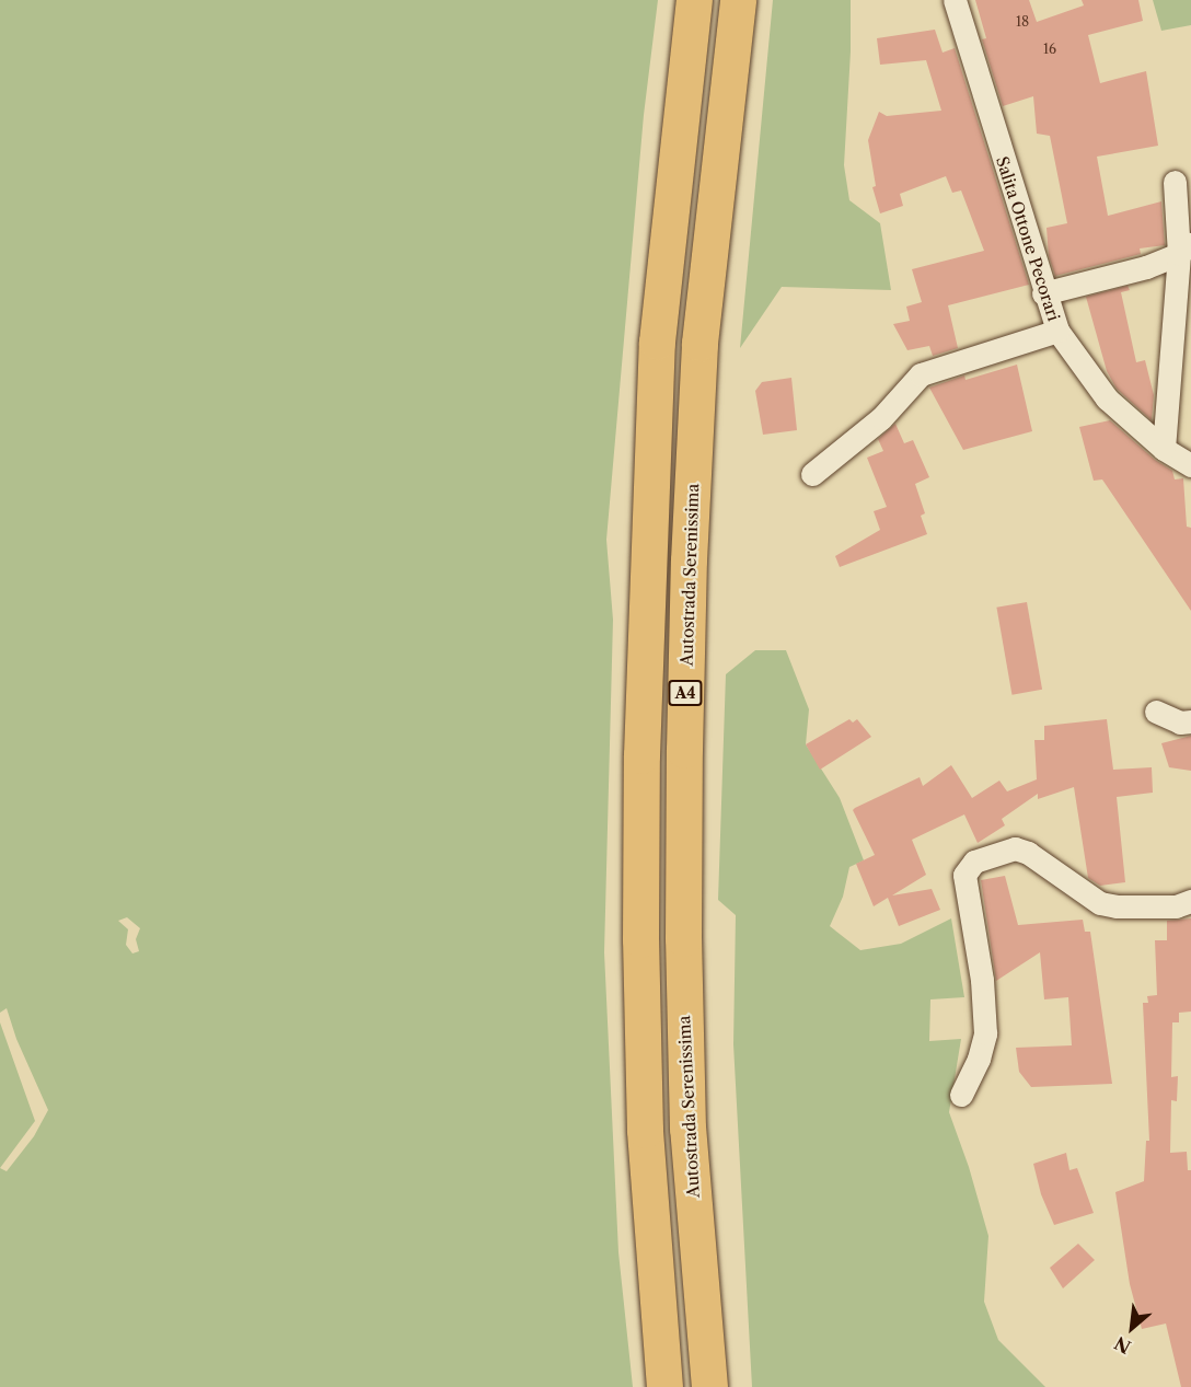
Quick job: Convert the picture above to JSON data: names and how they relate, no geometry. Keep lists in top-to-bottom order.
{
  "streets": {
    "highway": ["Autostrada Serenissima", "A4"],
    "street": ["Salita Ottone Pecorari"]
  },
  "house_numbers": ["18", "16"],
  "north": "bottom left"
}
